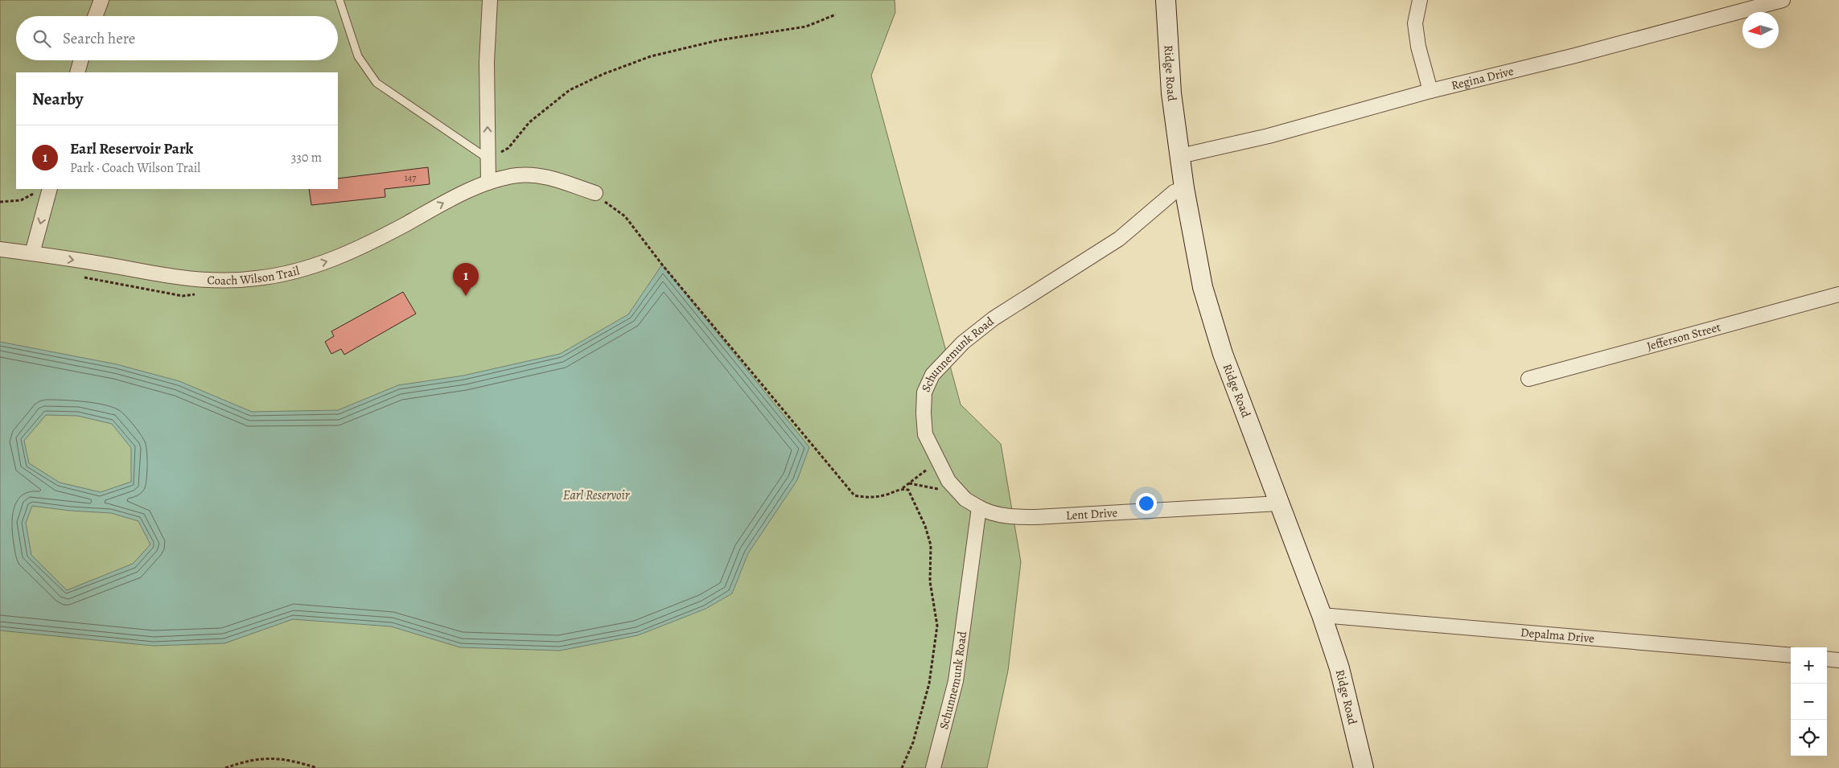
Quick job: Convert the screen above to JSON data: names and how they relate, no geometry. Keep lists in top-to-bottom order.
{
  "streets": {
    "street": [
      "Ridge Road",
      "Regina Drive",
      "Coach Wilson Trail",
      "Jefferson Street",
      "Schunnemunk Road",
      "Lent Drive",
      "Depalma Drive"
    ]
  },
  "crossings": [
    ["Ridge Road", "Regina Drive"],
    ["Ridge Road", "Schunnemunk Road"],
    ["Ridge Road", "Lent Drive"],
    ["Ridge Road", "Depalma Drive"],
    ["Schunnemunk Road", "Lent Drive"]
  ],
  "one_way": ["Coach Wilson Trail"],
  "water": ["Earl Reservoir"],
  "house_numbers": ["147"],
  "north": "left",
  "page": {
    "search": "Search here",
    "heading": "Nearby",
    "list": [
      {
        "mark": "1",
        "name": "Earl Reservoir Park",
        "note": "Park · Coach Wilson Trail",
        "value": "330 m"
      }
    ],
    "pins": "1",
    "map_buttons": ["+", "−"]
  }
}
